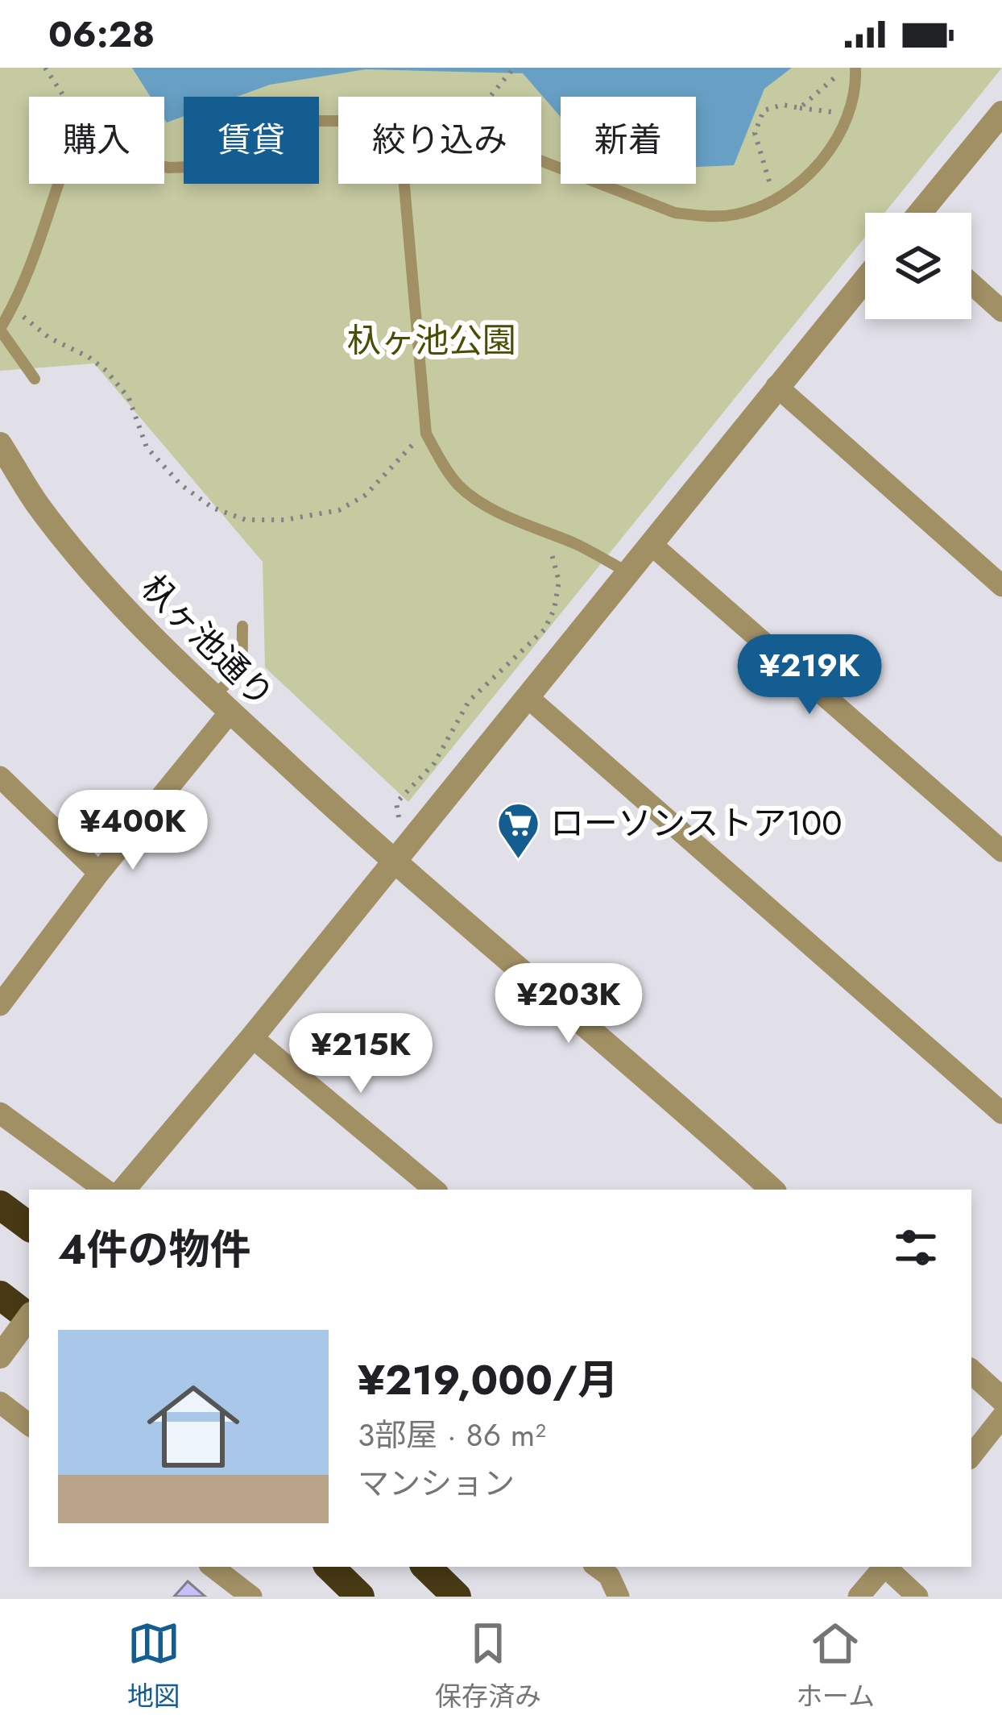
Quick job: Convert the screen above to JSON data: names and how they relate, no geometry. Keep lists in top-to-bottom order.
{
  "streets": {
    "street": ["杁ヶ池通り"]
  },
  "parks": ["杁ヶ池公園"],
  "places": {
    "supermarket": ["ローソンストア100"]
  },
  "page": {
    "status": "06:28",
    "chip": [
      "購入",
      "賃貸",
      "絞り込み",
      "新着"
    ],
    "price": [
      "¥219K",
      "¥400K",
      "¥203K",
      "¥215K"
    ],
    "heading": "4件の物件",
    "list": [
      {
        "name": "¥219,000/月",
        "note": "3部屋 · 86 m² · マンション"
      }
    ],
    "tabs": ["地図", "保存済み", "ホーム"]
  }
}
